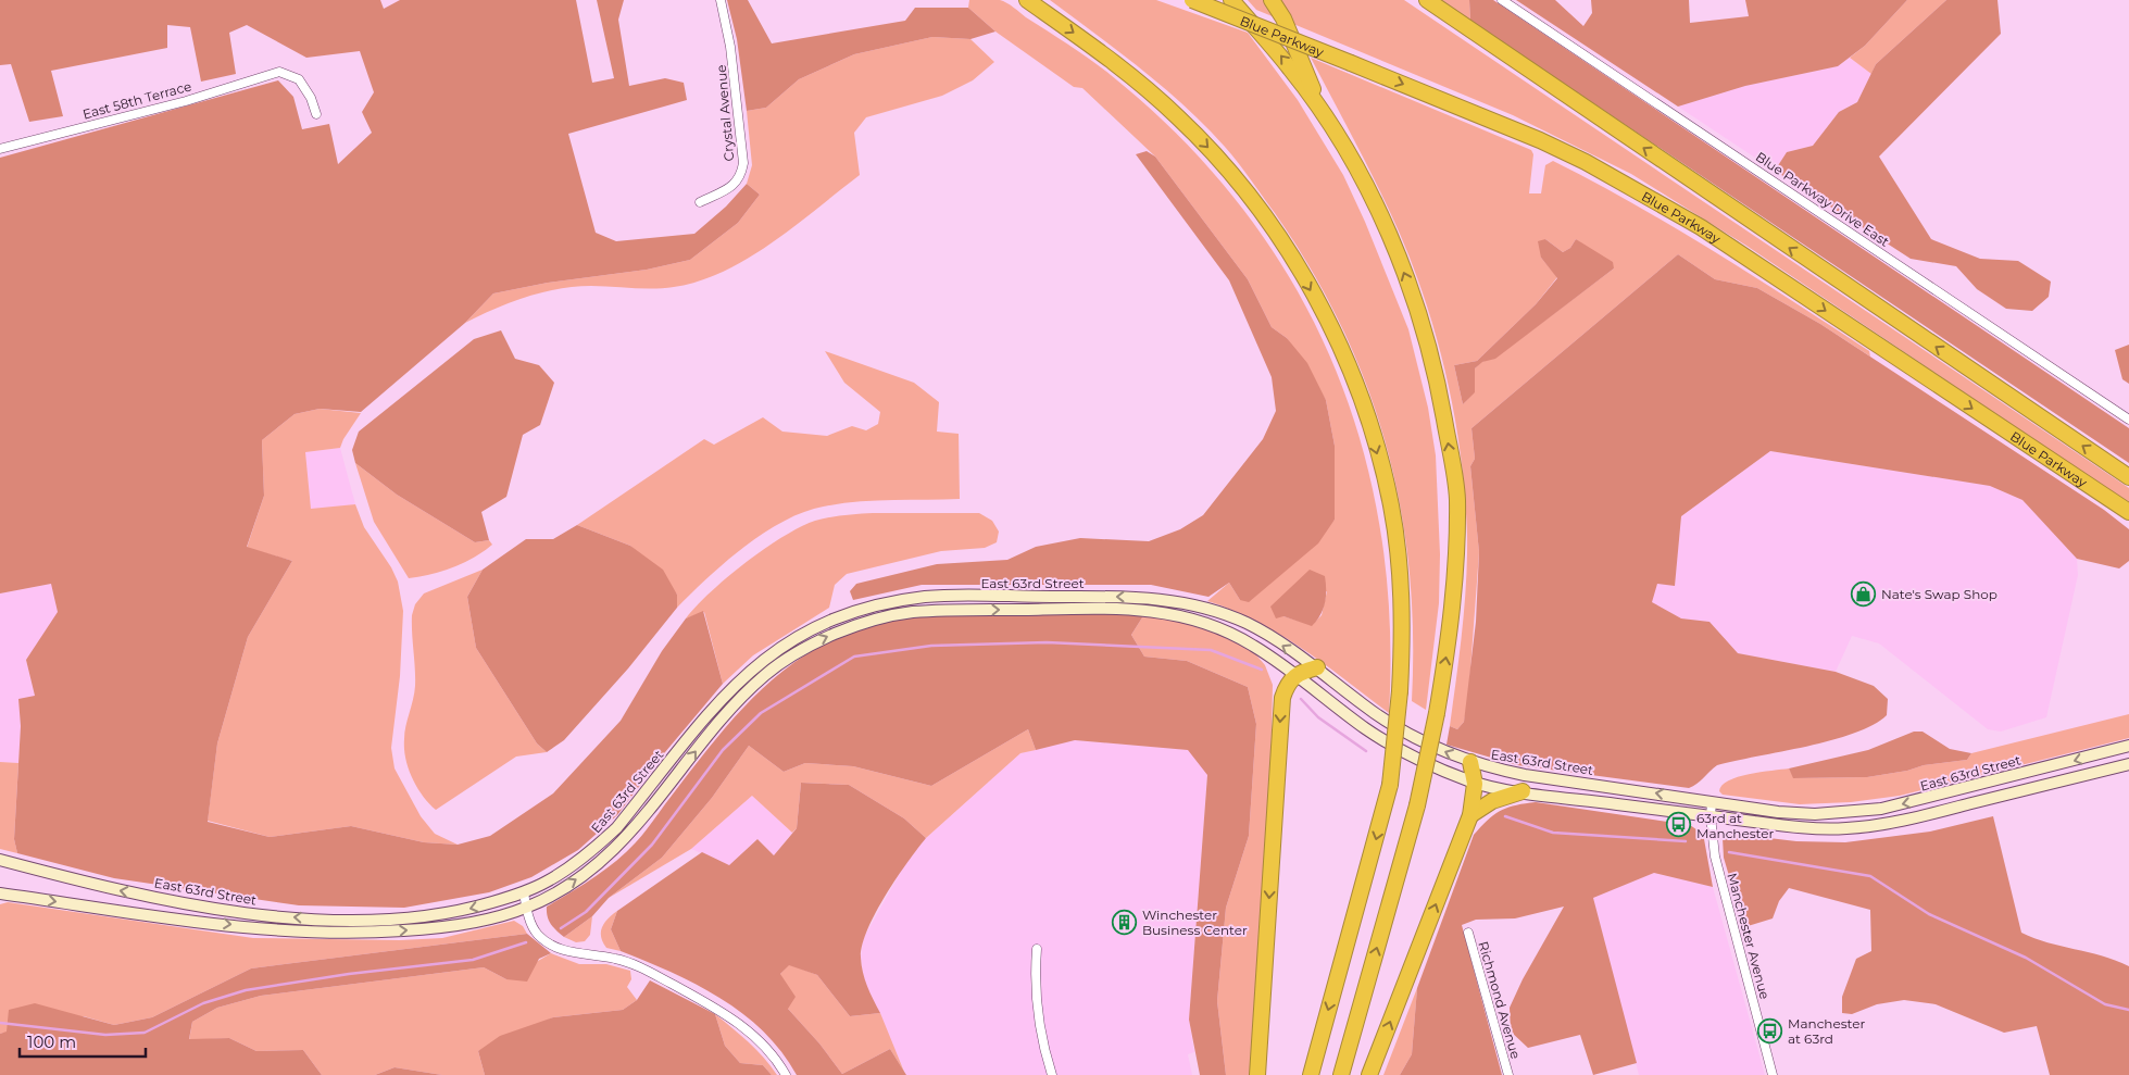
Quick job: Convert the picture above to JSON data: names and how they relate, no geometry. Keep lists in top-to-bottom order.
{
  "streets": {
    "highway": ["Blue Parkway"],
    "main road": ["East 63rd Street"],
    "street": [
      "East 58th Terrace",
      "Crystal Avenue",
      "Blue Parkway Drive East",
      "Manchester Avenue",
      "Richmond Avenue"
    ]
  },
  "crossings": [
    ["East 63rd Street", "Manchester Avenue"]
  ],
  "places": {
    "shop": ["Nate's Swap Shop"],
    "bus stop": ["63rd at Manchester", "Manchester at 63rd"],
    "building": ["Winchester Business Center"]
  },
  "scale_bar": "100 m"
}
